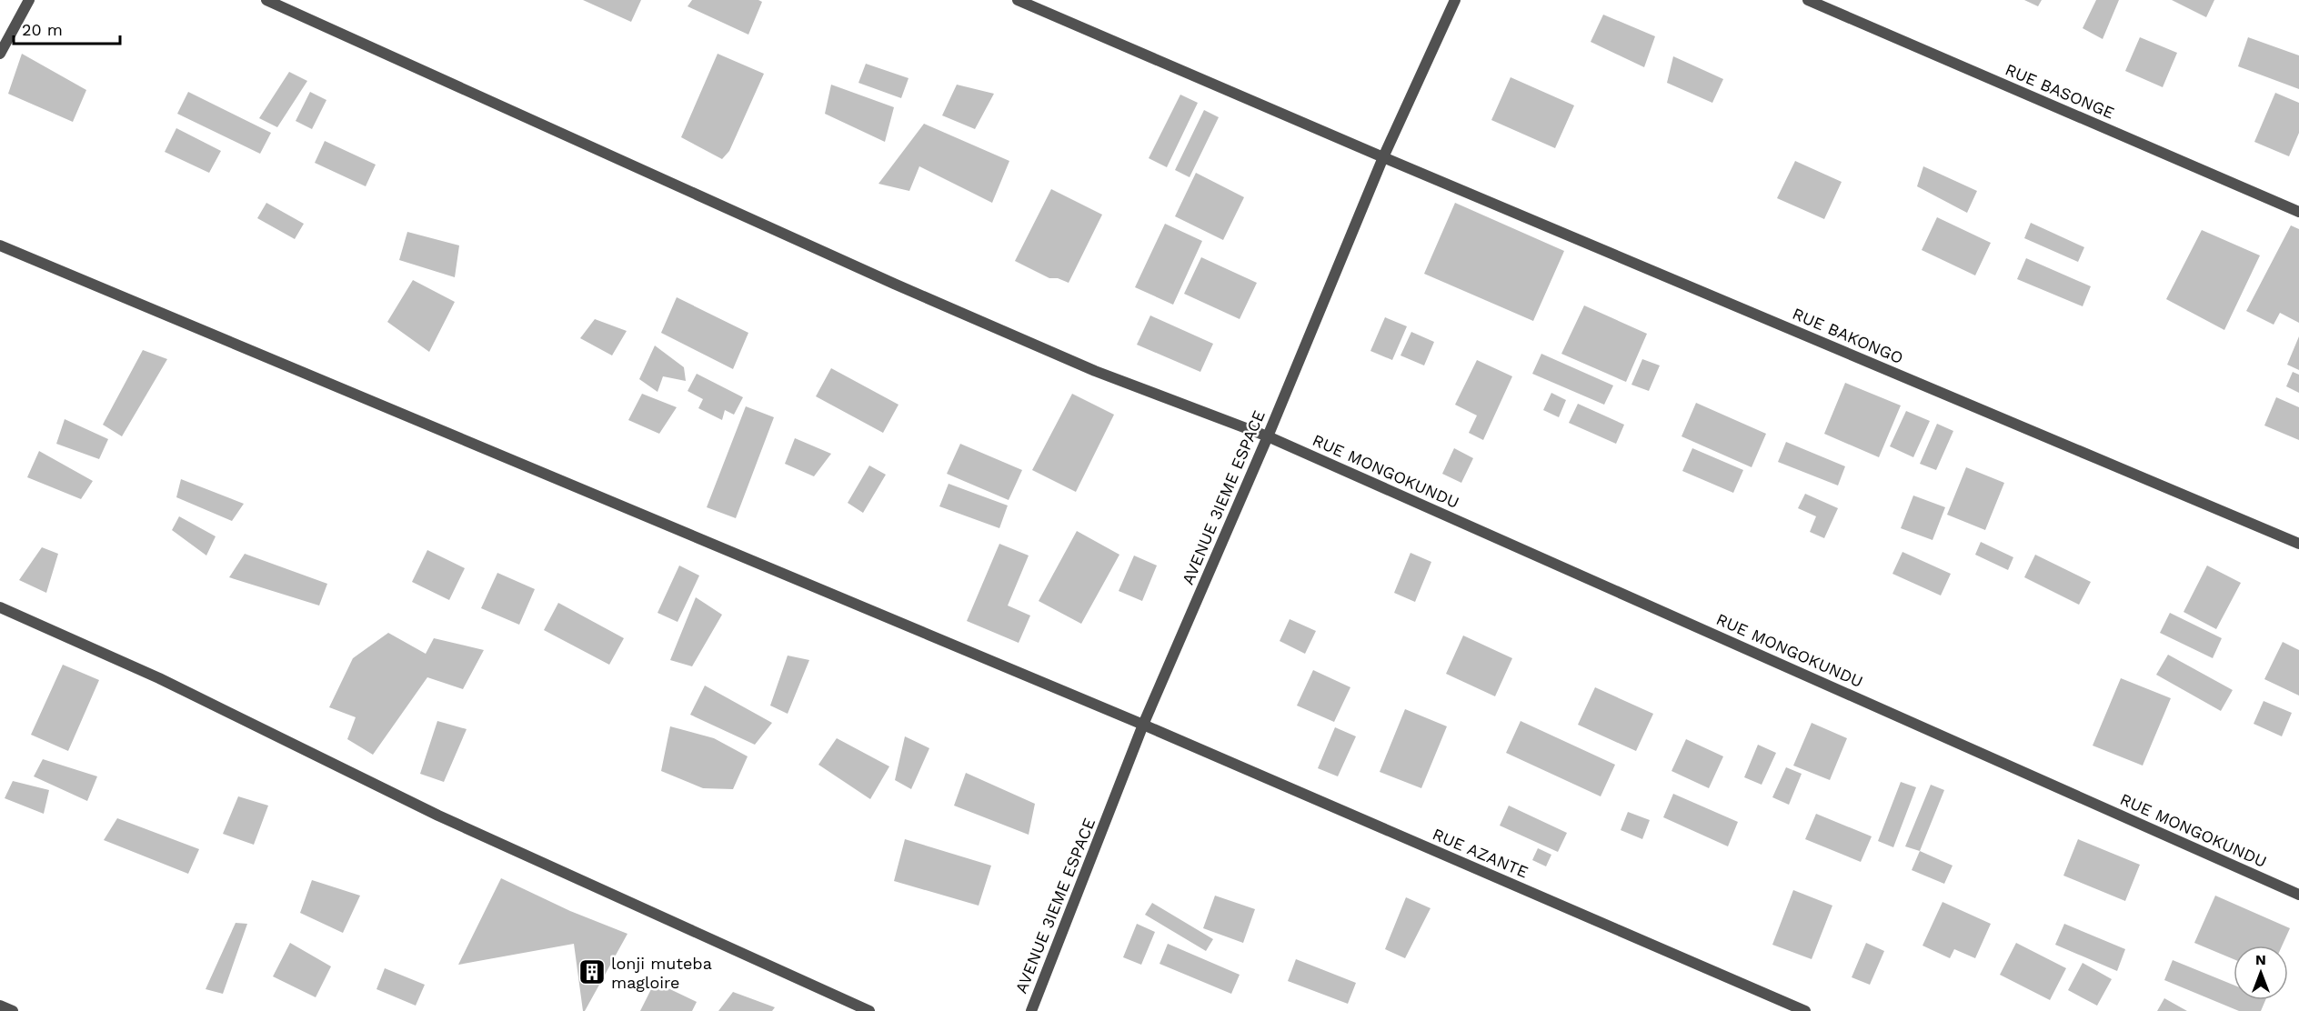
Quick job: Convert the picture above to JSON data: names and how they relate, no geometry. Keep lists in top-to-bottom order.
{
  "streets": {
    "street": [
      "RUE BASONGE",
      "RUE BAKONGO",
      "RUE MONGOKUNDU",
      "AVENUE 3IEME ESPACE",
      "RUE AZANTE"
    ]
  },
  "crossings": [
    ["RUE BAKONGO", "AVENUE 3IEME ESPACE"],
    ["RUE MONGOKUNDU", "AVENUE 3IEME ESPACE"],
    ["AVENUE 3IEME ESPACE", "RUE AZANTE"]
  ],
  "places": {
    "building": ["lonji muteba magloire"]
  },
  "scale_bar": "20 m",
  "north": "top"
}
